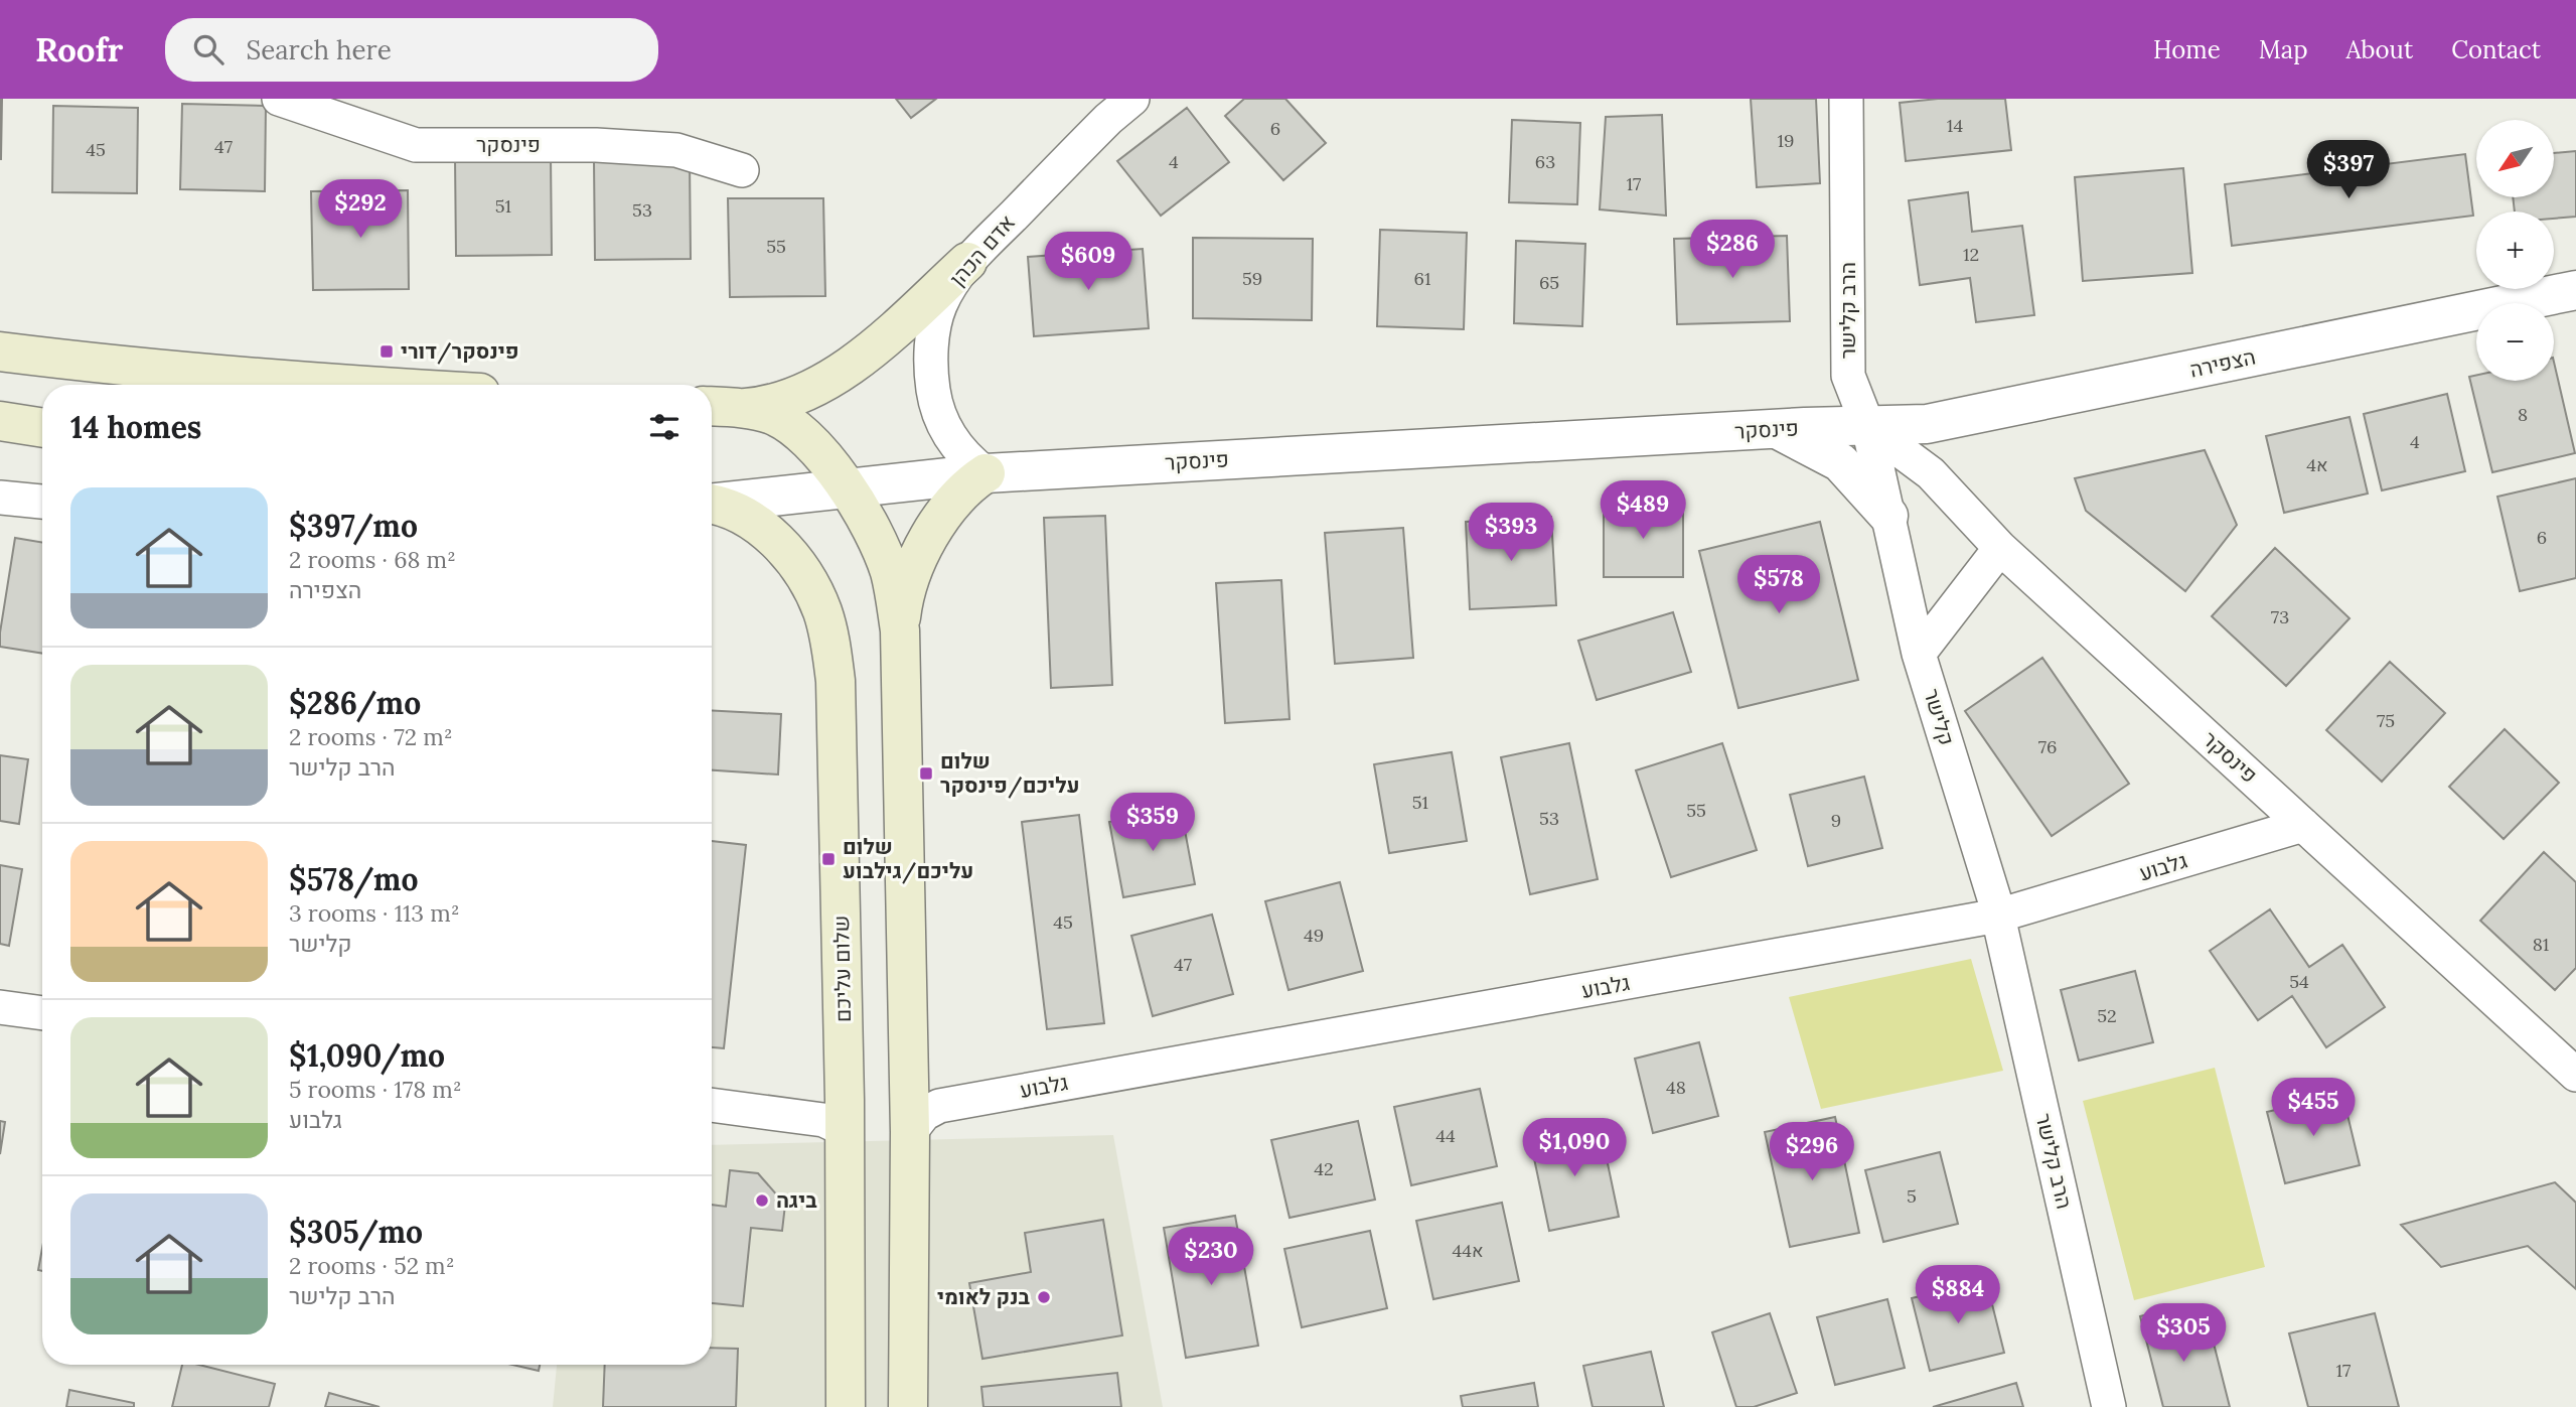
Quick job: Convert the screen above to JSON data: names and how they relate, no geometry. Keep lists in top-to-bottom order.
{
  "streets": {
    "main road": ["שלום עליכם"],
    "street": [
      "פינסקר",
      "אדם הכהן",
      "הרב קלישר",
      "הצפירה",
      "קלישר",
      "גלבוע"
    ]
  },
  "crossings": [
    ["פינסקר", "אדם הכהן"],
    ["פינסקר", "הרב קלישר"],
    ["פינסקר", "הצפירה"],
    ["פינסקר", "גלבוע"],
    ["הרב קלישר", "הצפירה"],
    ["הרב קלישר", "קלישר"],
    ["הרב קלישר", "גלבוע"],
    ["קלישר", "גלבוע"]
  ],
  "places": {
    "transit": ["פינסקר/דורי", "שלום עליכם/פינסקר", "שלום עליכם/גילבוע"],
    "other": ["ביגה", "בנק לאומי"]
  },
  "house_numbers": [
    "14",
    "6",
    "19",
    "47",
    "45",
    "4",
    "63",
    "17",
    "51",
    "53",
    "55",
    "12",
    "59",
    "61",
    "65",
    "8",
    "4",
    "4א",
    "6",
    "73",
    "75",
    "76",
    "51",
    "55",
    "53",
    "9",
    "45",
    "49",
    "81",
    "47",
    "54",
    "52",
    "48",
    "44",
    "42",
    "5",
    "44א",
    "17"
  ],
  "north": "bottom left",
  "page": {
    "header": "Roofr",
    "search": "Search here",
    "nav": [
      "Home",
      "Map",
      "About",
      "Contact"
    ],
    "map_buttons": ["+", "−"],
    "price": [
      "$397",
      "$292",
      "$286",
      "$609",
      "$489",
      "$393",
      "$578",
      "$359",
      "$455",
      "$1,090",
      "$296",
      "$230",
      "$884",
      "$305"
    ],
    "heading": "14 homes",
    "list": [
      {
        "name": "$397/mo",
        "note": "2 rooms · 68 m² · הצפירה"
      },
      {
        "name": "$286/mo",
        "note": "2 rooms · 72 m² · הרב קלישר"
      },
      {
        "name": "$578/mo",
        "note": "3 rooms · 113 m² · קלישר"
      },
      {
        "name": "$1,090/mo",
        "note": "5 rooms · 178 m² · גלבוע"
      },
      {
        "name": "$305/mo",
        "note": "2 rooms · 52 m² · הרב קלישר"
      }
    ]
  }
}
